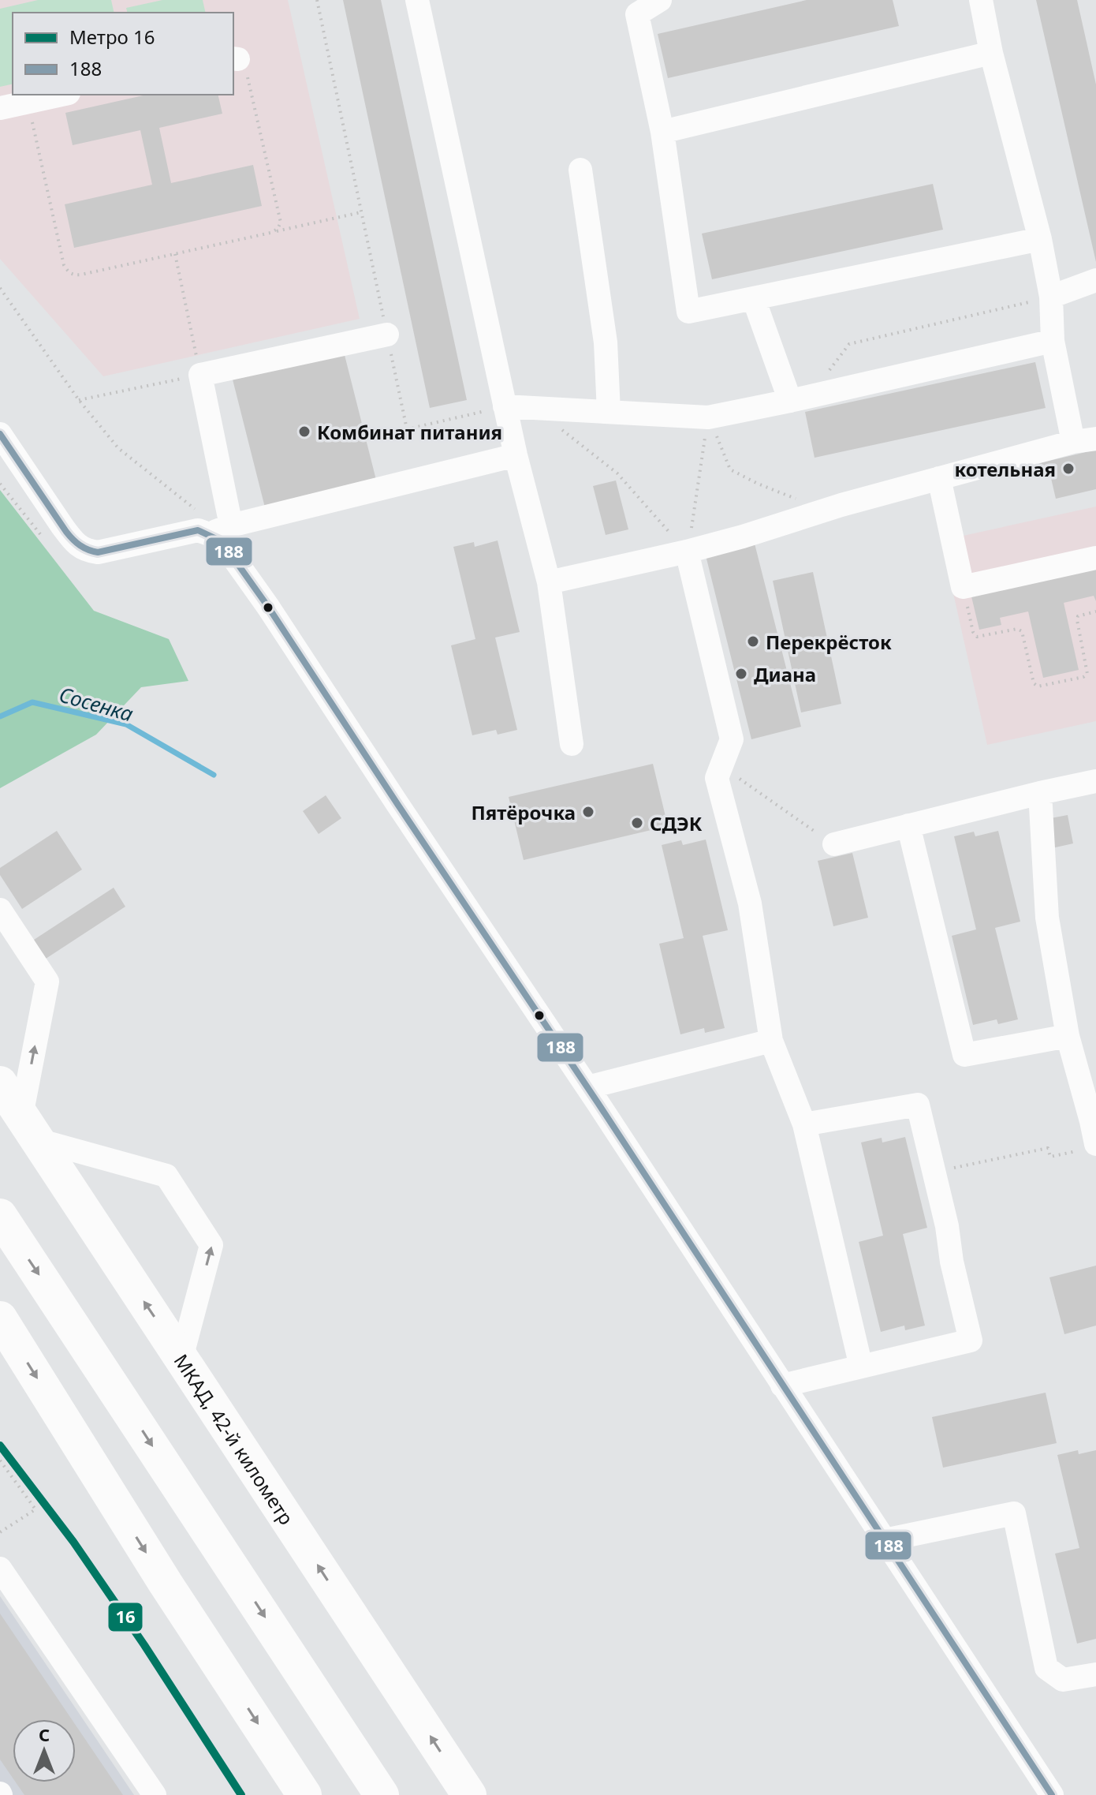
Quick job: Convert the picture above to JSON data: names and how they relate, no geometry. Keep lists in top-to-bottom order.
{
  "streets": {
    "highway": ["МКАД, 42-й километр"]
  },
  "water": ["Сосенка"],
  "places": [
    "Комбинат питания",
    "котельная",
    "Перекрёсток",
    "Диана",
    "Пятёрочка",
    "СДЭК"
  ],
  "lines": ["transit line 188", "metro line 16"],
  "legend": ["Метро 16", "188"],
  "north": "top"
}
